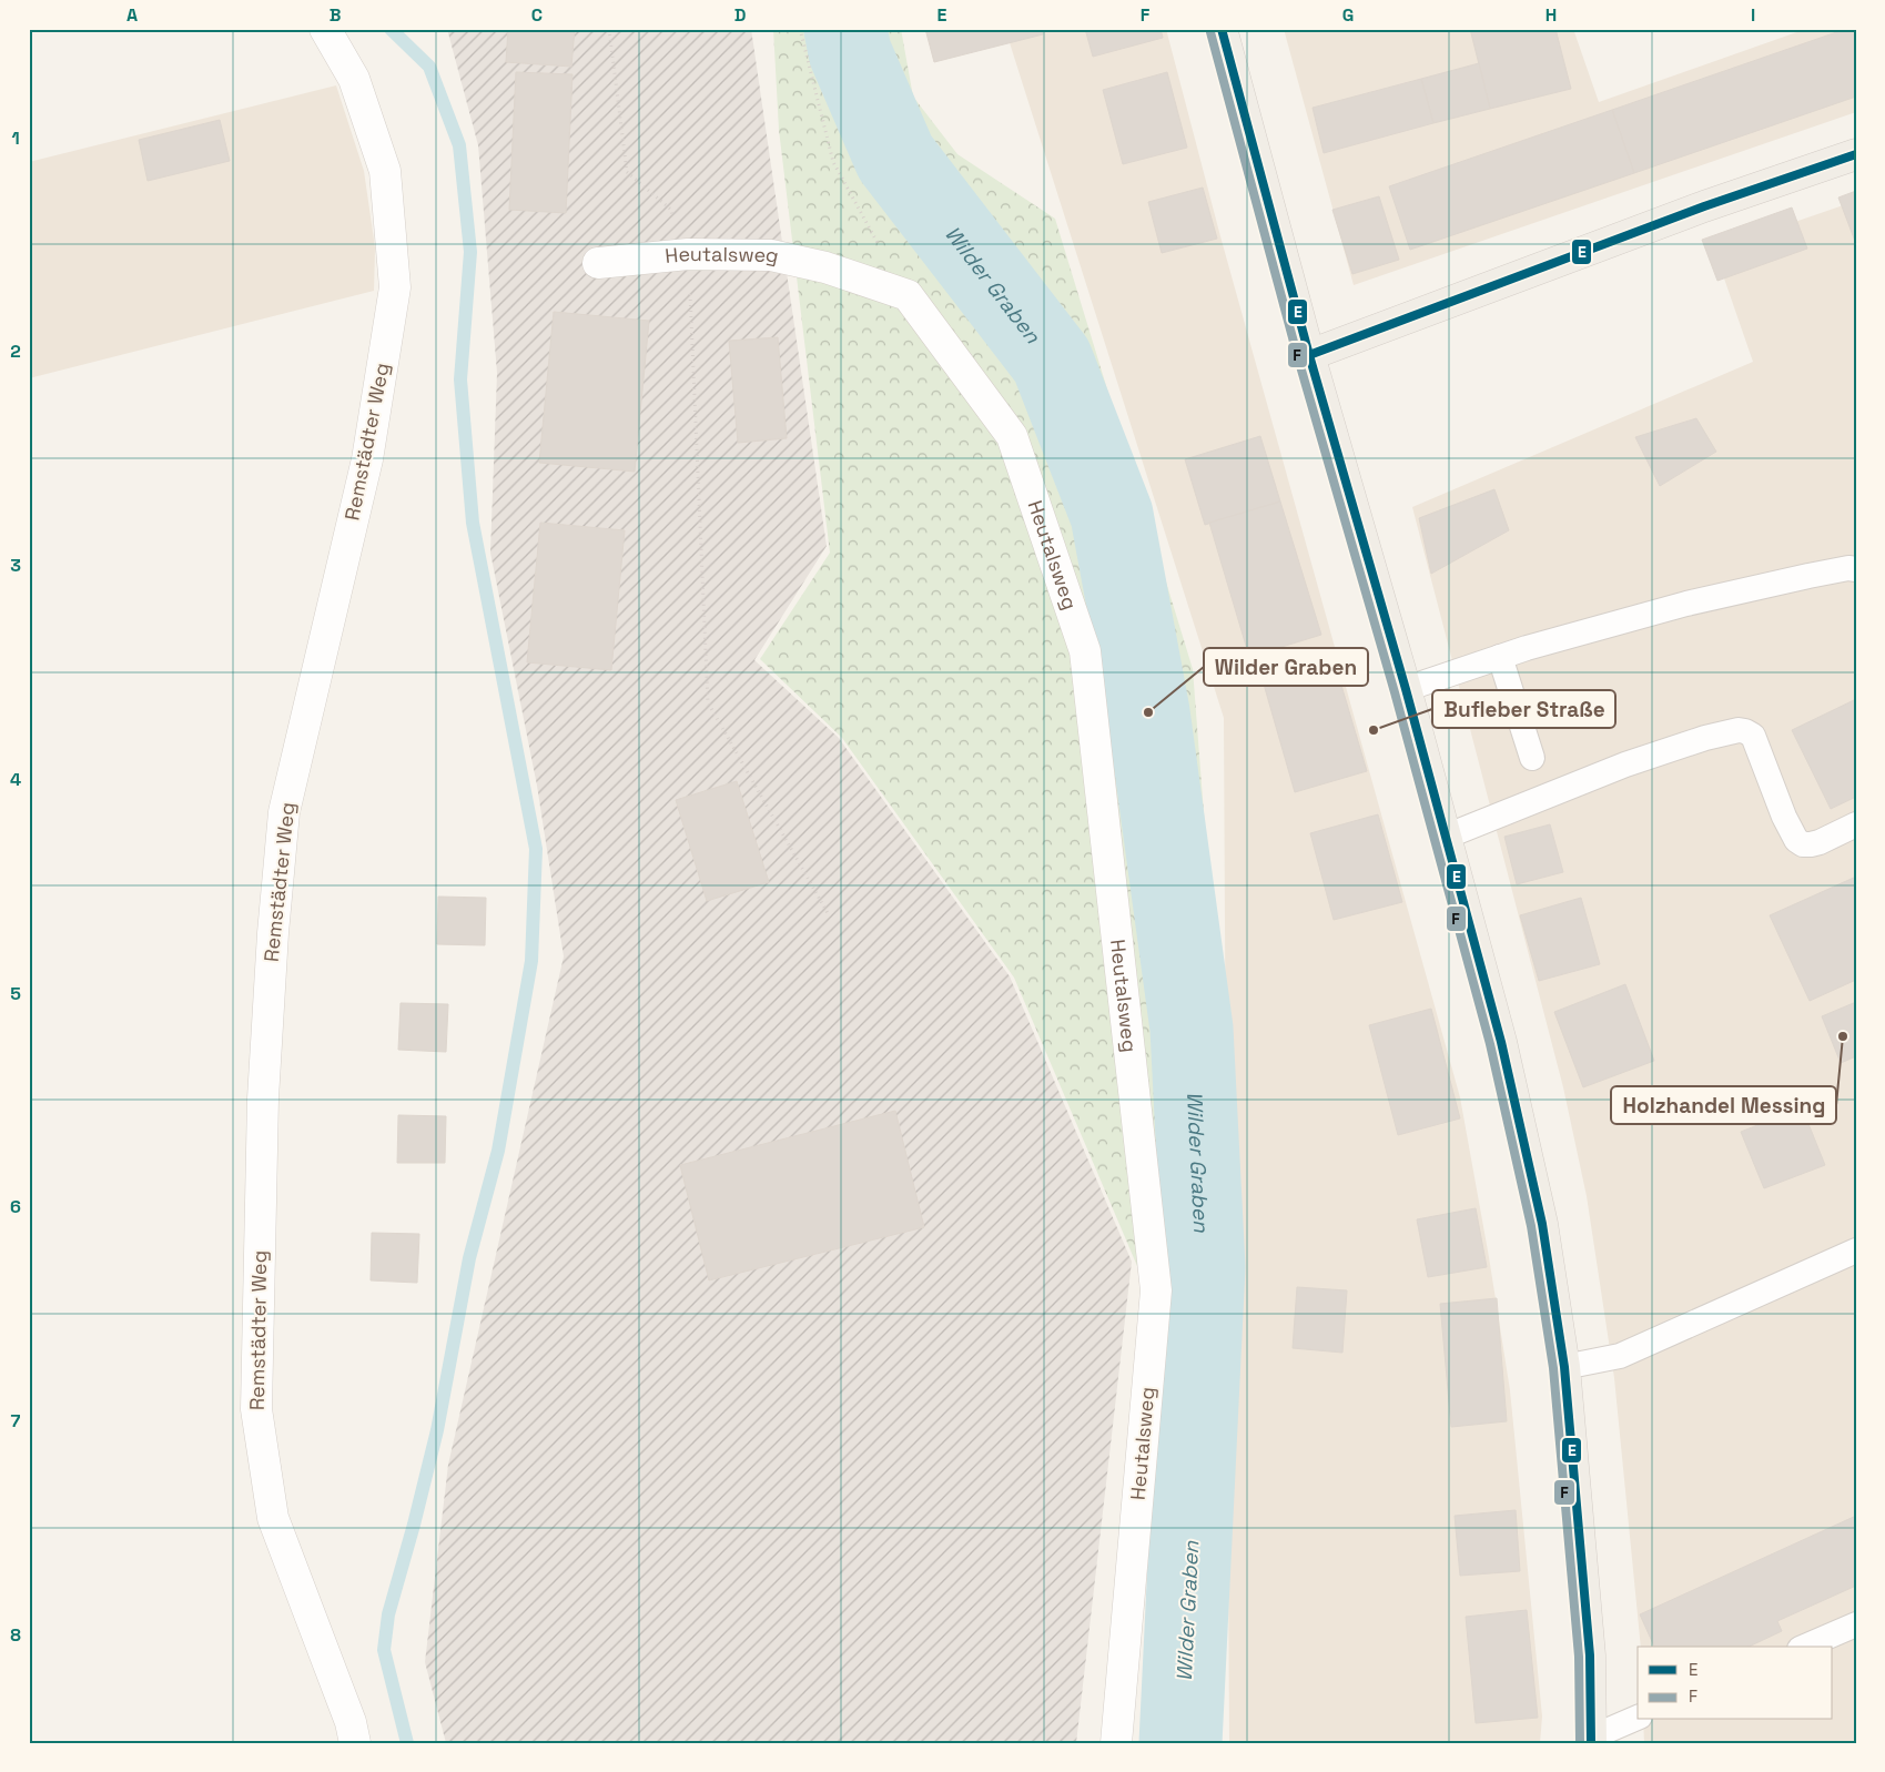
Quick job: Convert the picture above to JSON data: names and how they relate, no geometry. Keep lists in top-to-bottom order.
{
  "streets": {
    "street": ["Heutalsweg", "Remstädter Weg"]
  },
  "water": ["Wilder Graben"],
  "places": ["Wilder Graben", "Bufleber Straße", "Holzhandel Messing"],
  "lines": ["transit line E", "transit line F"],
  "legend": ["E", "F"],
  "grid": {
    "columns": [
      "A",
      "B",
      "C",
      "D",
      "E",
      "F",
      "G",
      "H",
      "I"
    ],
    "rows": [
      "1",
      "2",
      "3",
      "4",
      "5",
      "6",
      "7",
      "8"
    ]
  }
}
